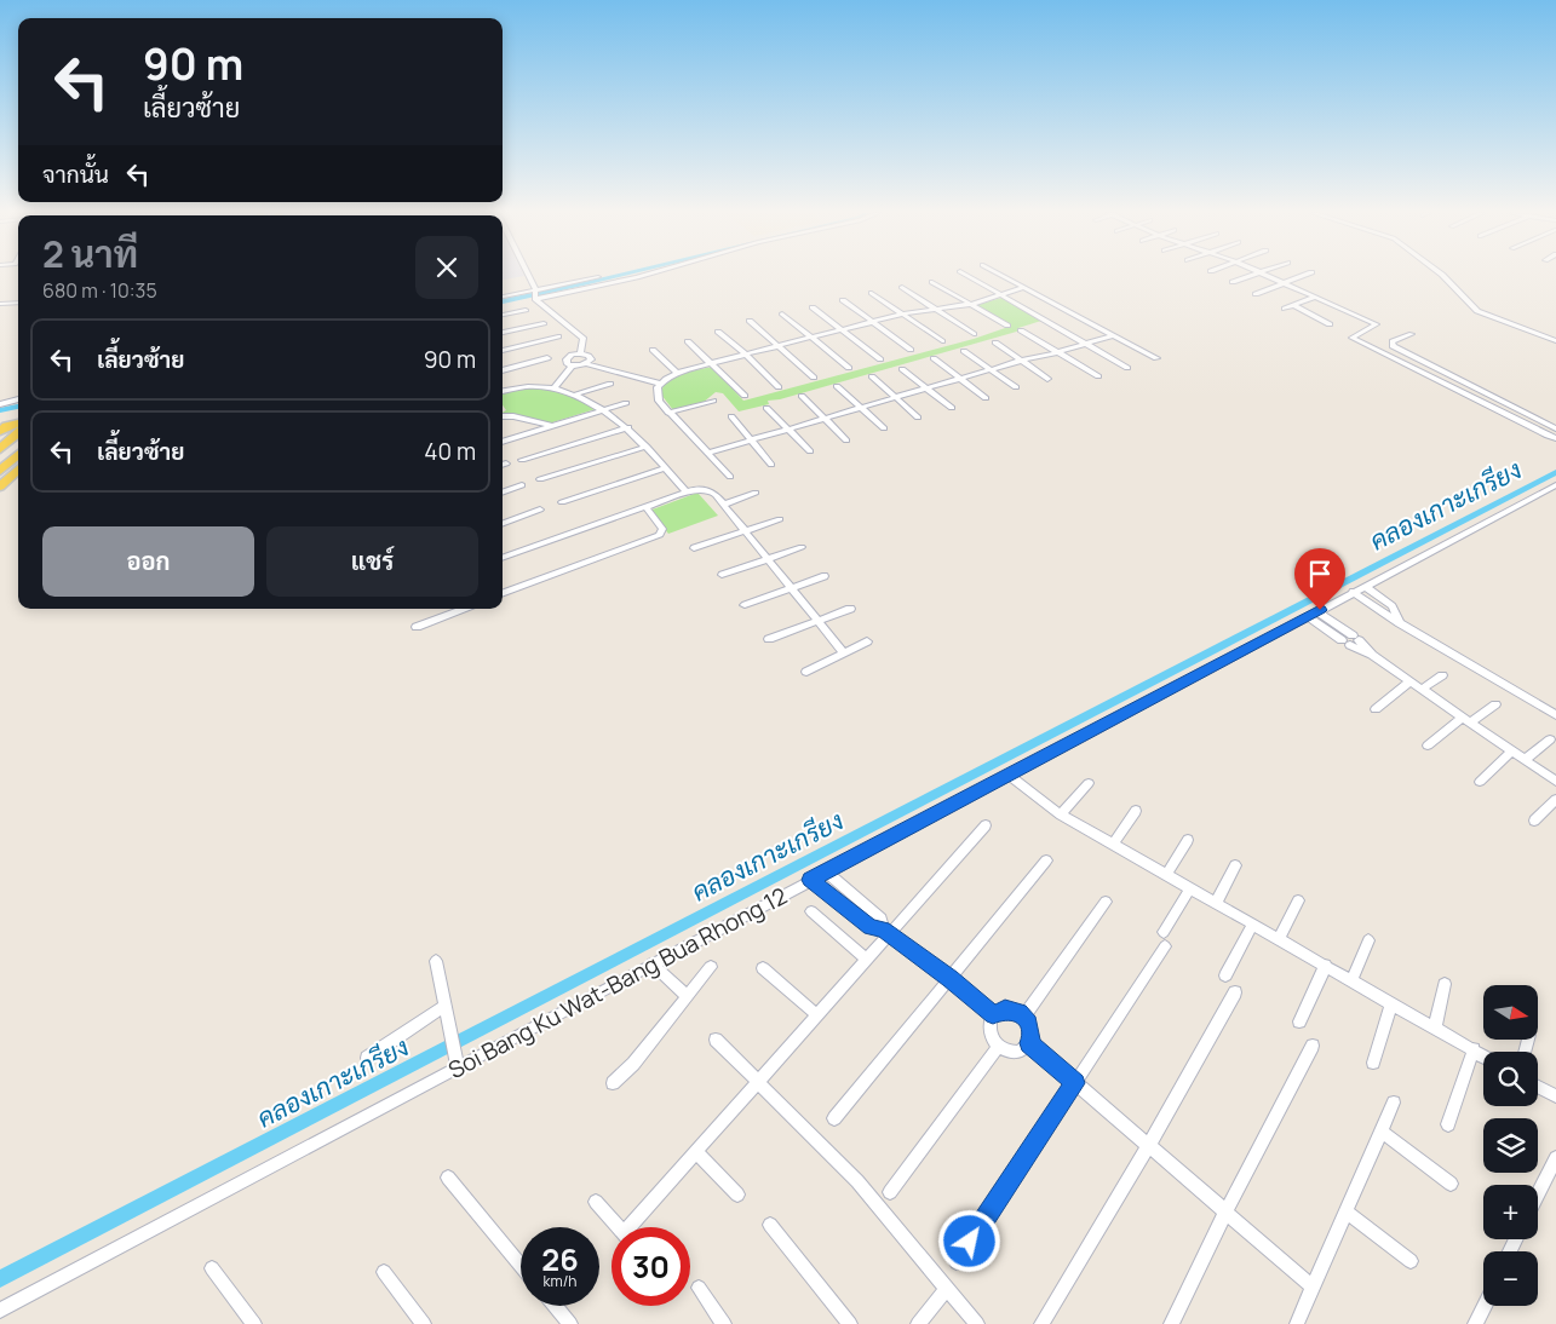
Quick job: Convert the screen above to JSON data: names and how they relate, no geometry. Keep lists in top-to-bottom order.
{
  "streets": {
    "street": ["Soi Bang Ku Wat-Bang Bua Rhong 12"]
  },
  "water": ["คลองเกาะเกรียง"],
  "north": "right",
  "page": {
    "turn": ["90 m", "เลี้ยวซ้าย"],
    "then": "จากนั้น",
    "heading": ["2 นาที", "680 m · 10:35"],
    "list": [
      {
        "name": "เลี้ยวซ้าย",
        "value": "90 m"
      },
      {
        "name": "เลี้ยวซ้าย",
        "value": "40 m"
      }
    ],
    "buttons": ["ออก", "แชร์"],
    "map_buttons": ["+", "−"],
    "speed": "26 km/h",
    "limit": "30"
  }
}
